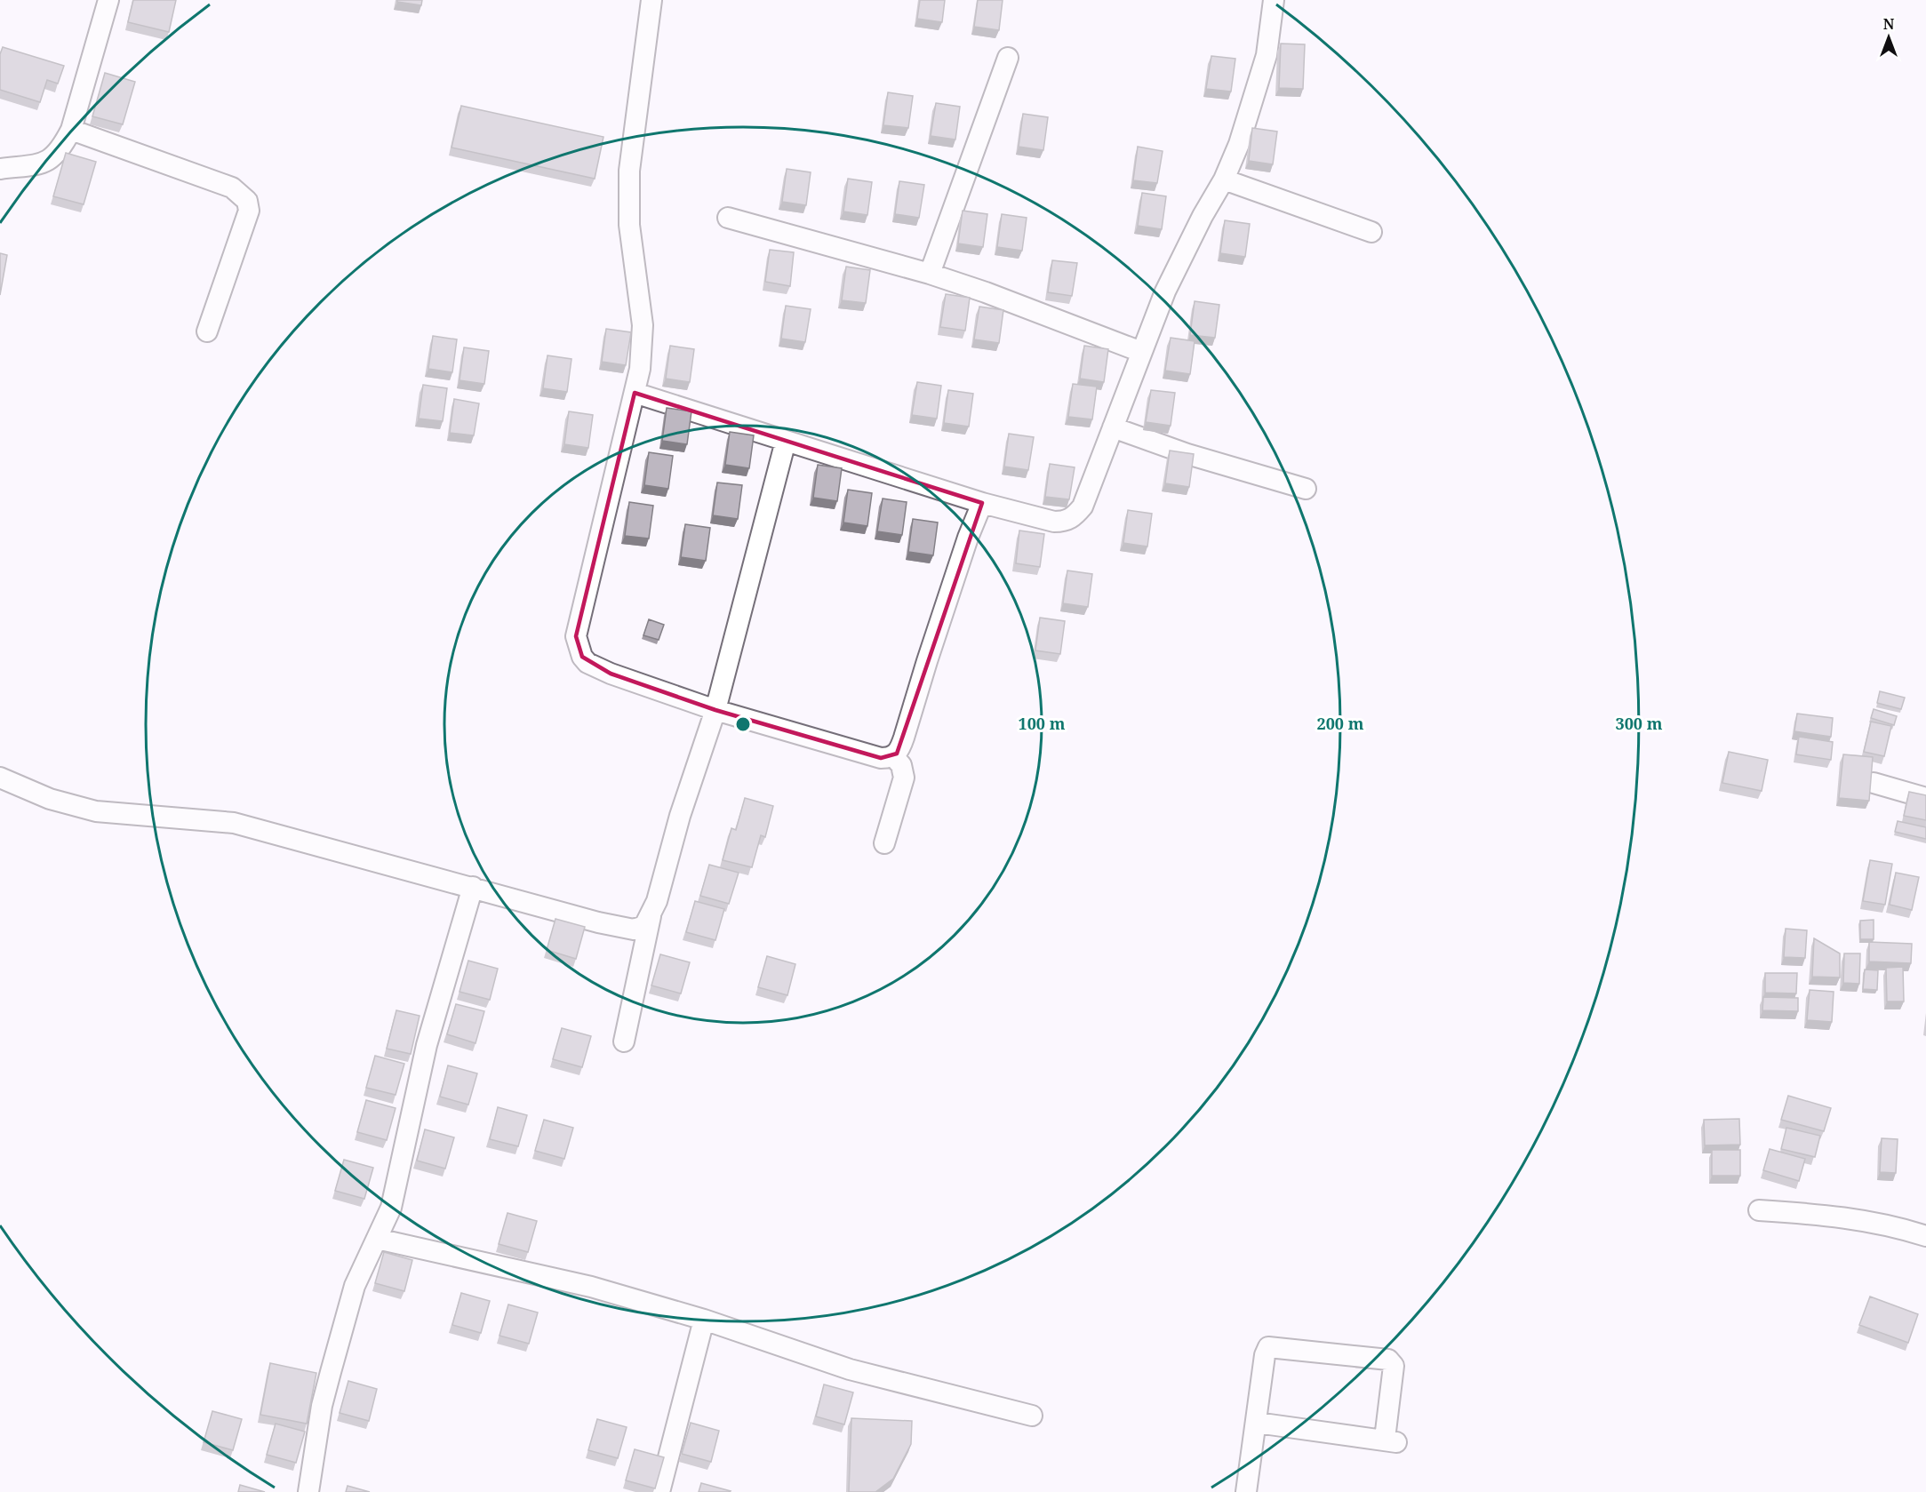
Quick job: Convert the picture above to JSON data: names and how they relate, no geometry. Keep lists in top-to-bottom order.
{
  "north": "top",
  "rings": ["100 m", "200 m", "300 m"]
}
